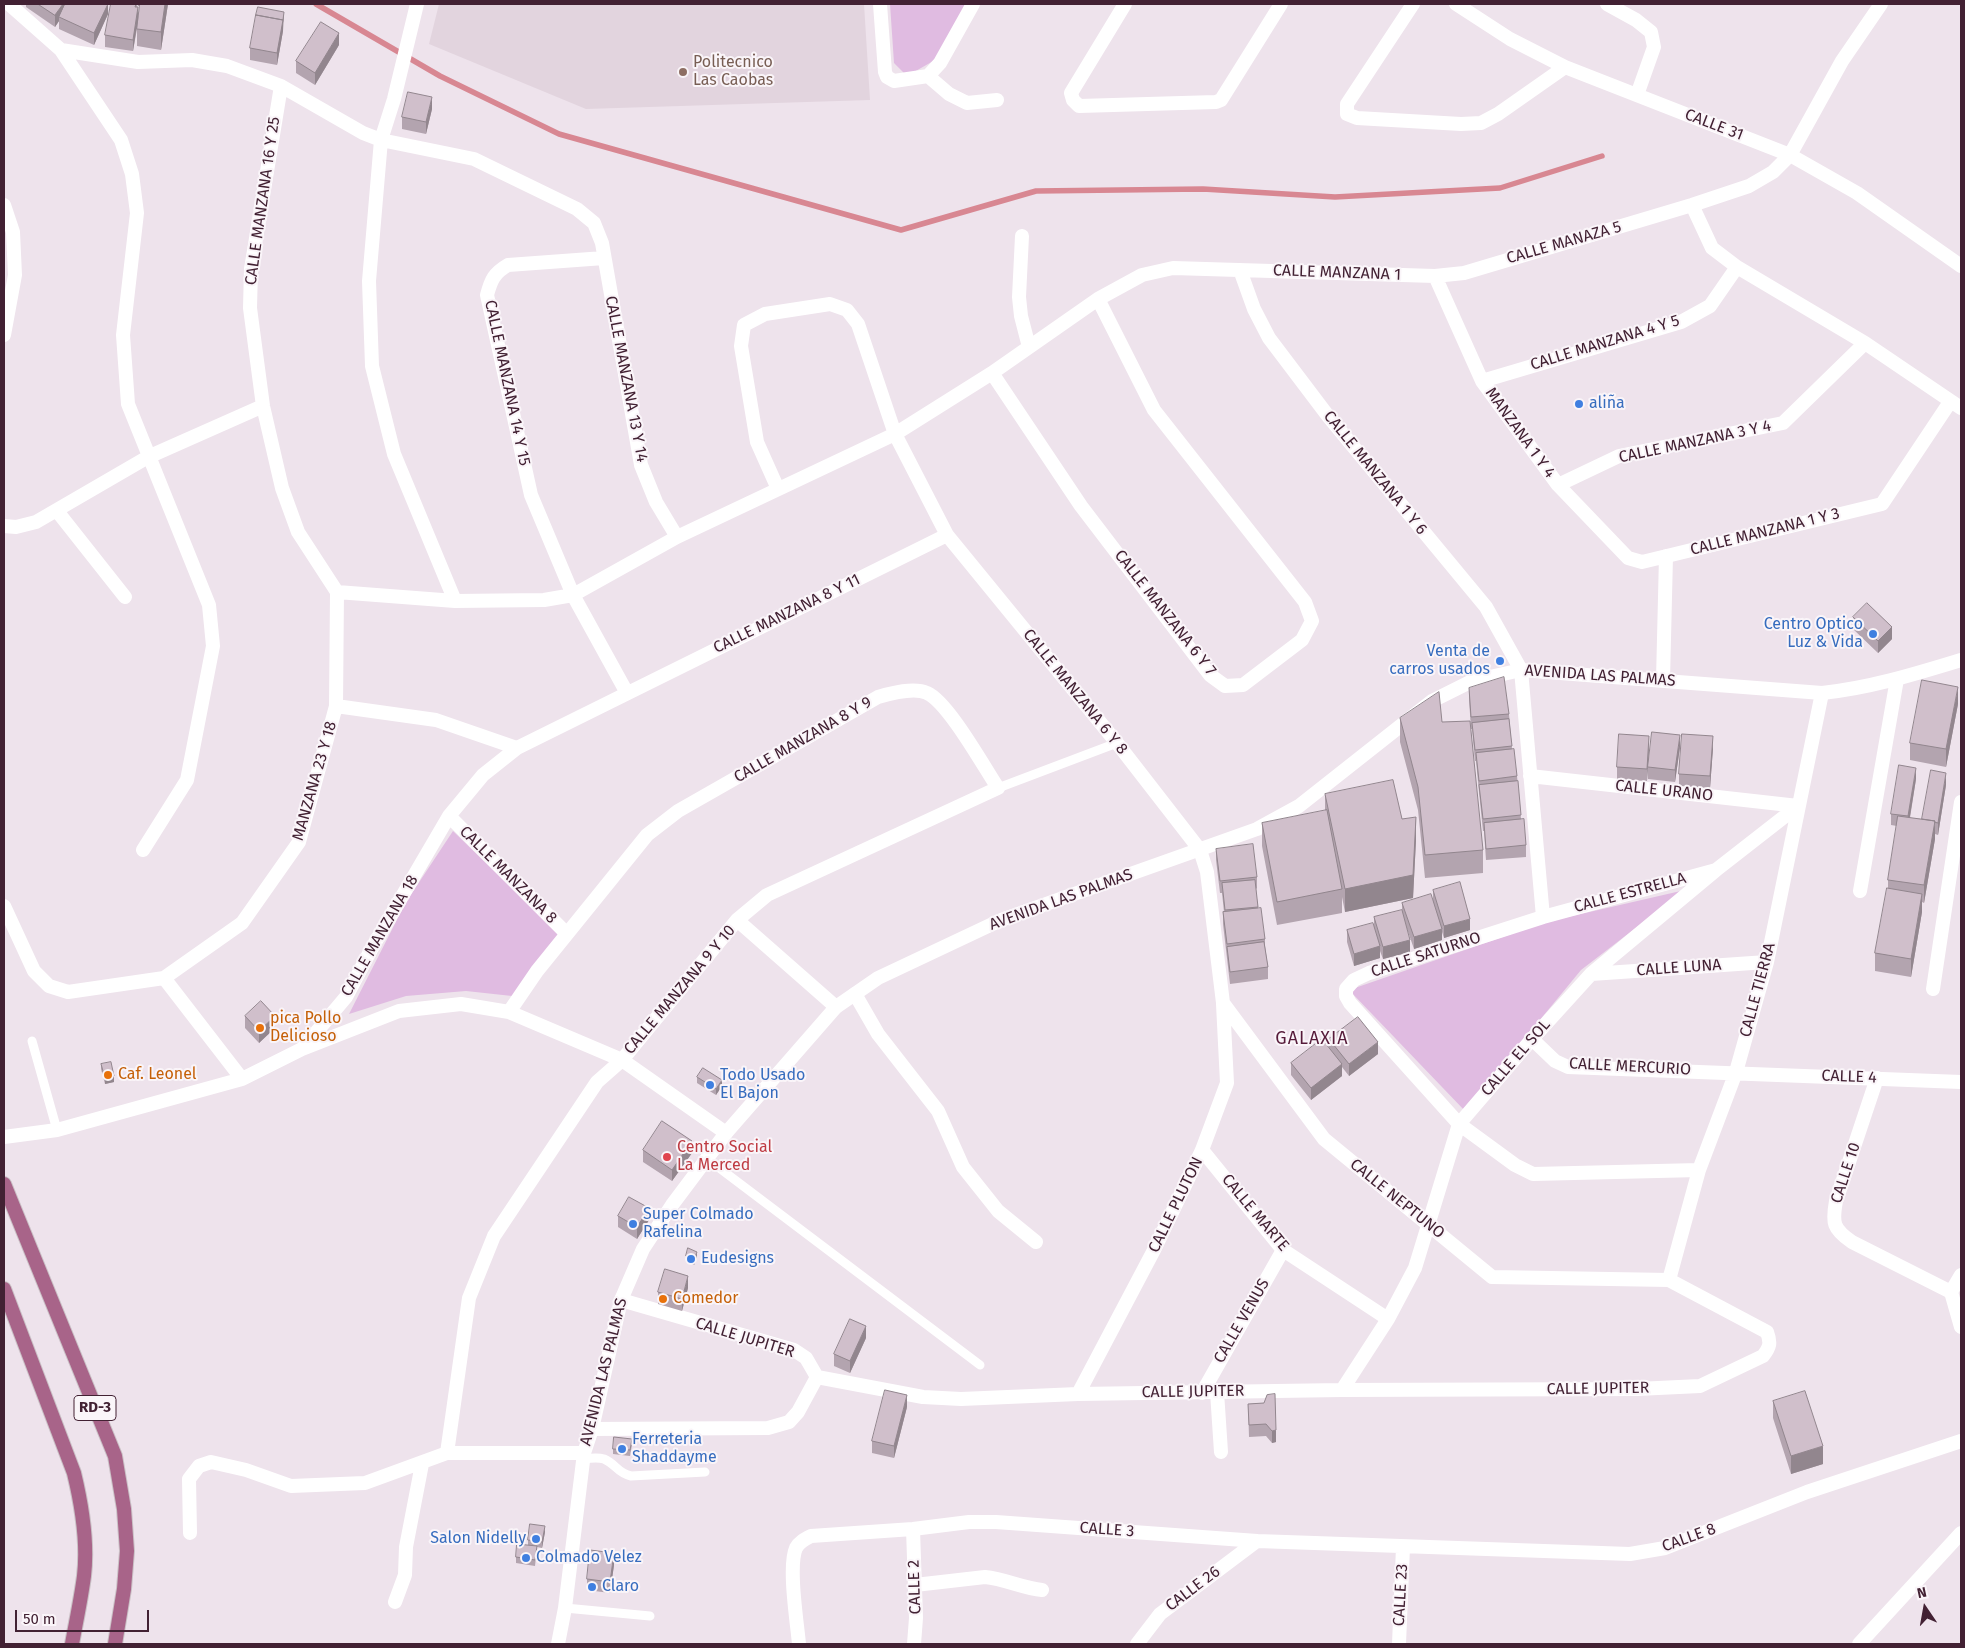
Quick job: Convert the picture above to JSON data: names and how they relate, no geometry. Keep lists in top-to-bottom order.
{
  "streets": {
    "main road": ["RD-3"],
    "street": [
      "CALLE 31",
      "CALLE MANZANA 16 Y 25",
      "CALLE MANAZA 5",
      "CALLE MANZANA 1",
      "CALLE MANZANA 4 Y 5",
      "CALLE MANZANA 13 Y 14",
      "CALLE MANZANA 14 Y 15",
      "MANZANA 1 Y 4",
      "CALLE MANZANA 3 Y 4",
      "CALLE MANZANA 1 Y 6",
      "CALLE MANZANA 1 Y 3",
      "CALLE MANZANA 6 Y 7",
      "CALLE MANZANA 8 Y 11",
      "AVENIDA LAS PALMAS",
      "CALLE MANZANA 6 Y 8",
      "CALLE MANZANA 8 Y 9",
      "MANZANA 23 Y 18",
      "CALLE URANO",
      "CALLE MANZANA 8",
      "CALLE ESTRELLA",
      "CALLE MANZANA 18",
      "CALLE SATURNO",
      "CALLE LUNA",
      "CALLE MANZANA 9 Y 10",
      "CALLE TIERRA",
      "CALLE EL SOL",
      "CALLE MERCURIO",
      "CALLE 4",
      "CALLE 10",
      "CALLE NEPTUNO",
      "CALLE PLUTON",
      "CALLE MARTE",
      "CALLE VENUS",
      "CALLE JUPITER",
      "CALLE 3",
      "CALLE 8",
      "CALLE 2",
      "CALLE 26",
      "CALLE 23"
    ]
  },
  "crossings": [
    ["CALLE 31", "CALLE MANAZA 5"],
    ["CALLE MANZANA 16 Y 25", "CALLE MANZANA 1"],
    ["CALLE MANZANA 16 Y 25", "CALLE MANZANA 13 Y 14"],
    ["CALLE MANZANA 16 Y 25", "MANZANA 23 Y 18"],
    ["CALLE MANAZA 5", "CALLE MANZANA 1"],
    ["CALLE MANAZA 5", "MANZANA 1 Y 4"],
    ["CALLE MANZANA 1", "CALLE MANZANA 13 Y 14"],
    ["CALLE MANZANA 1", "CALLE MANZANA 14 Y 15"],
    ["CALLE MANZANA 1", "MANZANA 1 Y 4"],
    ["CALLE MANZANA 1", "CALLE MANZANA 1 Y 6"],
    ["CALLE MANZANA 1", "CALLE MANZANA 6 Y 7"],
    ["CALLE MANZANA 1", "CALLE MANZANA 6 Y 8"],
    ["CALLE MANZANA 1", "MANZANA 23 Y 18"],
    ["CALLE MANZANA 4 Y 5", "MANZANA 1 Y 4"],
    ["CALLE MANZANA 13 Y 14", "CALLE MANZANA 14 Y 15"],
    ["CALLE MANZANA 14 Y 15", "CALLE MANZANA 8 Y 11"],
    ["MANZANA 1 Y 4", "CALLE MANZANA 3 Y 4"],
    ["MANZANA 1 Y 4", "CALLE MANZANA 1 Y 3"],
    ["CALLE MANZANA 3 Y 4", "CALLE MANZANA 1 Y 3"],
    ["CALLE MANZANA 1 Y 6", "AVENIDA LAS PALMAS"],
    ["CALLE MANZANA 8 Y 11", "CALLE MANZANA 6 Y 8"],
    ["CALLE MANZANA 8 Y 11", "CALLE MANZANA 18"],
    ["AVENIDA LAS PALMAS", "CALLE MANZANA 6 Y 8"],
    ["AVENIDA LAS PALMAS", "CALLE TIERRA"],
    ["AVENIDA LAS PALMAS", "CALLE JUPITER"],
    ["CALLE MANZANA 8 Y 9", "CALLE MANZANA 8"],
    ["CALLE URANO", "CALLE TIERRA"],
    ["CALLE URANO", "CALLE EL SOL"],
    ["CALLE MANZANA 8", "CALLE MANZANA 18"],
    ["CALLE ESTRELLA", "CALLE SATURNO"],
    ["CALLE ESTRELLA", "CALLE EL SOL"],
    ["CALLE SATURNO", "CALLE TIERRA"],
    ["CALLE SATURNO", "CALLE EL SOL"],
    ["CALLE LUNA", "CALLE TIERRA"],
    ["CALLE LUNA", "CALLE EL SOL"],
    ["CALLE TIERRA", "CALLE EL SOL"],
    ["CALLE TIERRA", "CALLE MERCURIO"],
    ["CALLE TIERRA", "CALLE 4"],
    ["CALLE TIERRA", "CALLE NEPTUNO"],
    ["CALLE EL SOL", "CALLE MERCURIO"],
    ["CALLE EL SOL", "CALLE NEPTUNO"],
    ["CALLE EL SOL", "CALLE MARTE"],
    ["CALLE EL SOL", "CALLE JUPITER"],
    ["CALLE MERCURIO", "CALLE 4"],
    ["CALLE 4", "CALLE 10"],
    ["CALLE NEPTUNO", "CALLE PLUTON"],
    ["CALLE NEPTUNO", "CALLE JUPITER"],
    ["CALLE PLUTON", "CALLE MARTE"],
    ["CALLE PLUTON", "CALLE JUPITER"],
    ["CALLE MARTE", "CALLE VENUS"],
    ["CALLE VENUS", "CALLE JUPITER"],
    ["CALLE 3", "CALLE 8"],
    ["CALLE 3", "CALLE 2"],
    ["CALLE 3", "CALLE 26"],
    ["CALLE 3", "CALLE 23"],
    ["CALLE 8", "CALLE 23"]
  ],
  "districts": ["GALAXIA"],
  "places": [
    "Politecnico Las Caobas",
    "aliña",
    "Centro Optico Luz & Vida",
    "Venta de carros usados",
    "pica Pollo Delicioso",
    "Caf. Leonel",
    "Todo Usado El Bajon",
    "Centro Social La Merced",
    "Super Colmado Rafelina",
    "Eudesigns",
    "Comedor",
    "Ferreteria Shaddayme",
    "Salon Nidelly",
    "Colmado Velez",
    "Claro"
  ],
  "scale_bar": "50 m",
  "north": "top"
}
